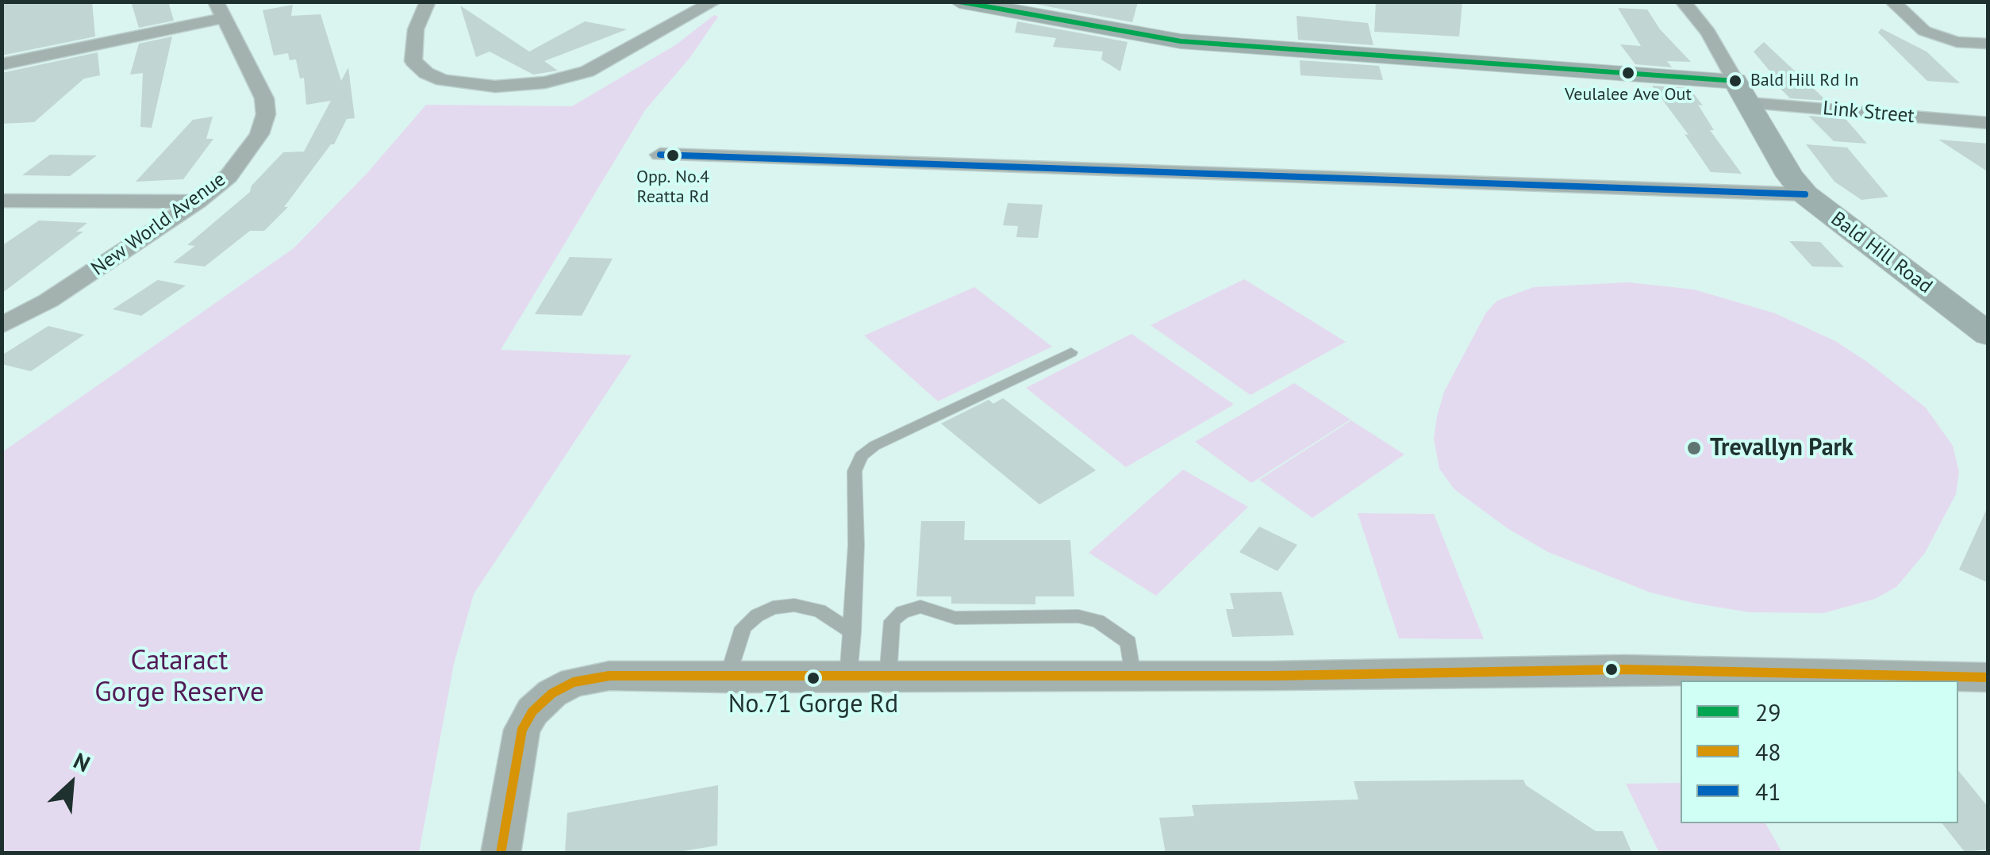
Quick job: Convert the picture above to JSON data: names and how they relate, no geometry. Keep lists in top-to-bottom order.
{
  "streets": {
    "street": ["Link Street", "New World Avenue", "Bald Hill Road"]
  },
  "crossings": [
    ["Link Street", "Bald Hill Road"]
  ],
  "parks": ["Cataract Gorge Reserve"],
  "places": [
    "Veulalee Ave Out",
    "Bald Hill Rd In",
    "Opp. No.4 Reatta Rd",
    "Trevallyn Park",
    "No.71 Gorge Rd"
  ],
  "lines": ["transit line 29", "transit line 41", "transit line 48"],
  "legend": ["29", "48", "41"],
  "north": "top right"
}
